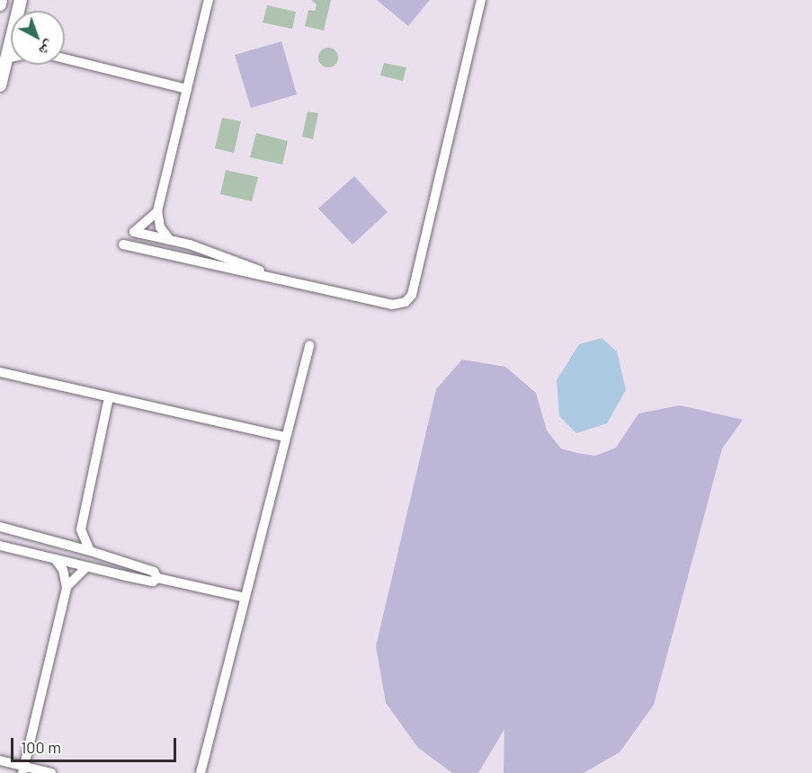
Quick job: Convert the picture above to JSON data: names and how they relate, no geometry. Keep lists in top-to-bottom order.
{
  "scale_bar": "100 m",
  "north": "bottom right"
}
